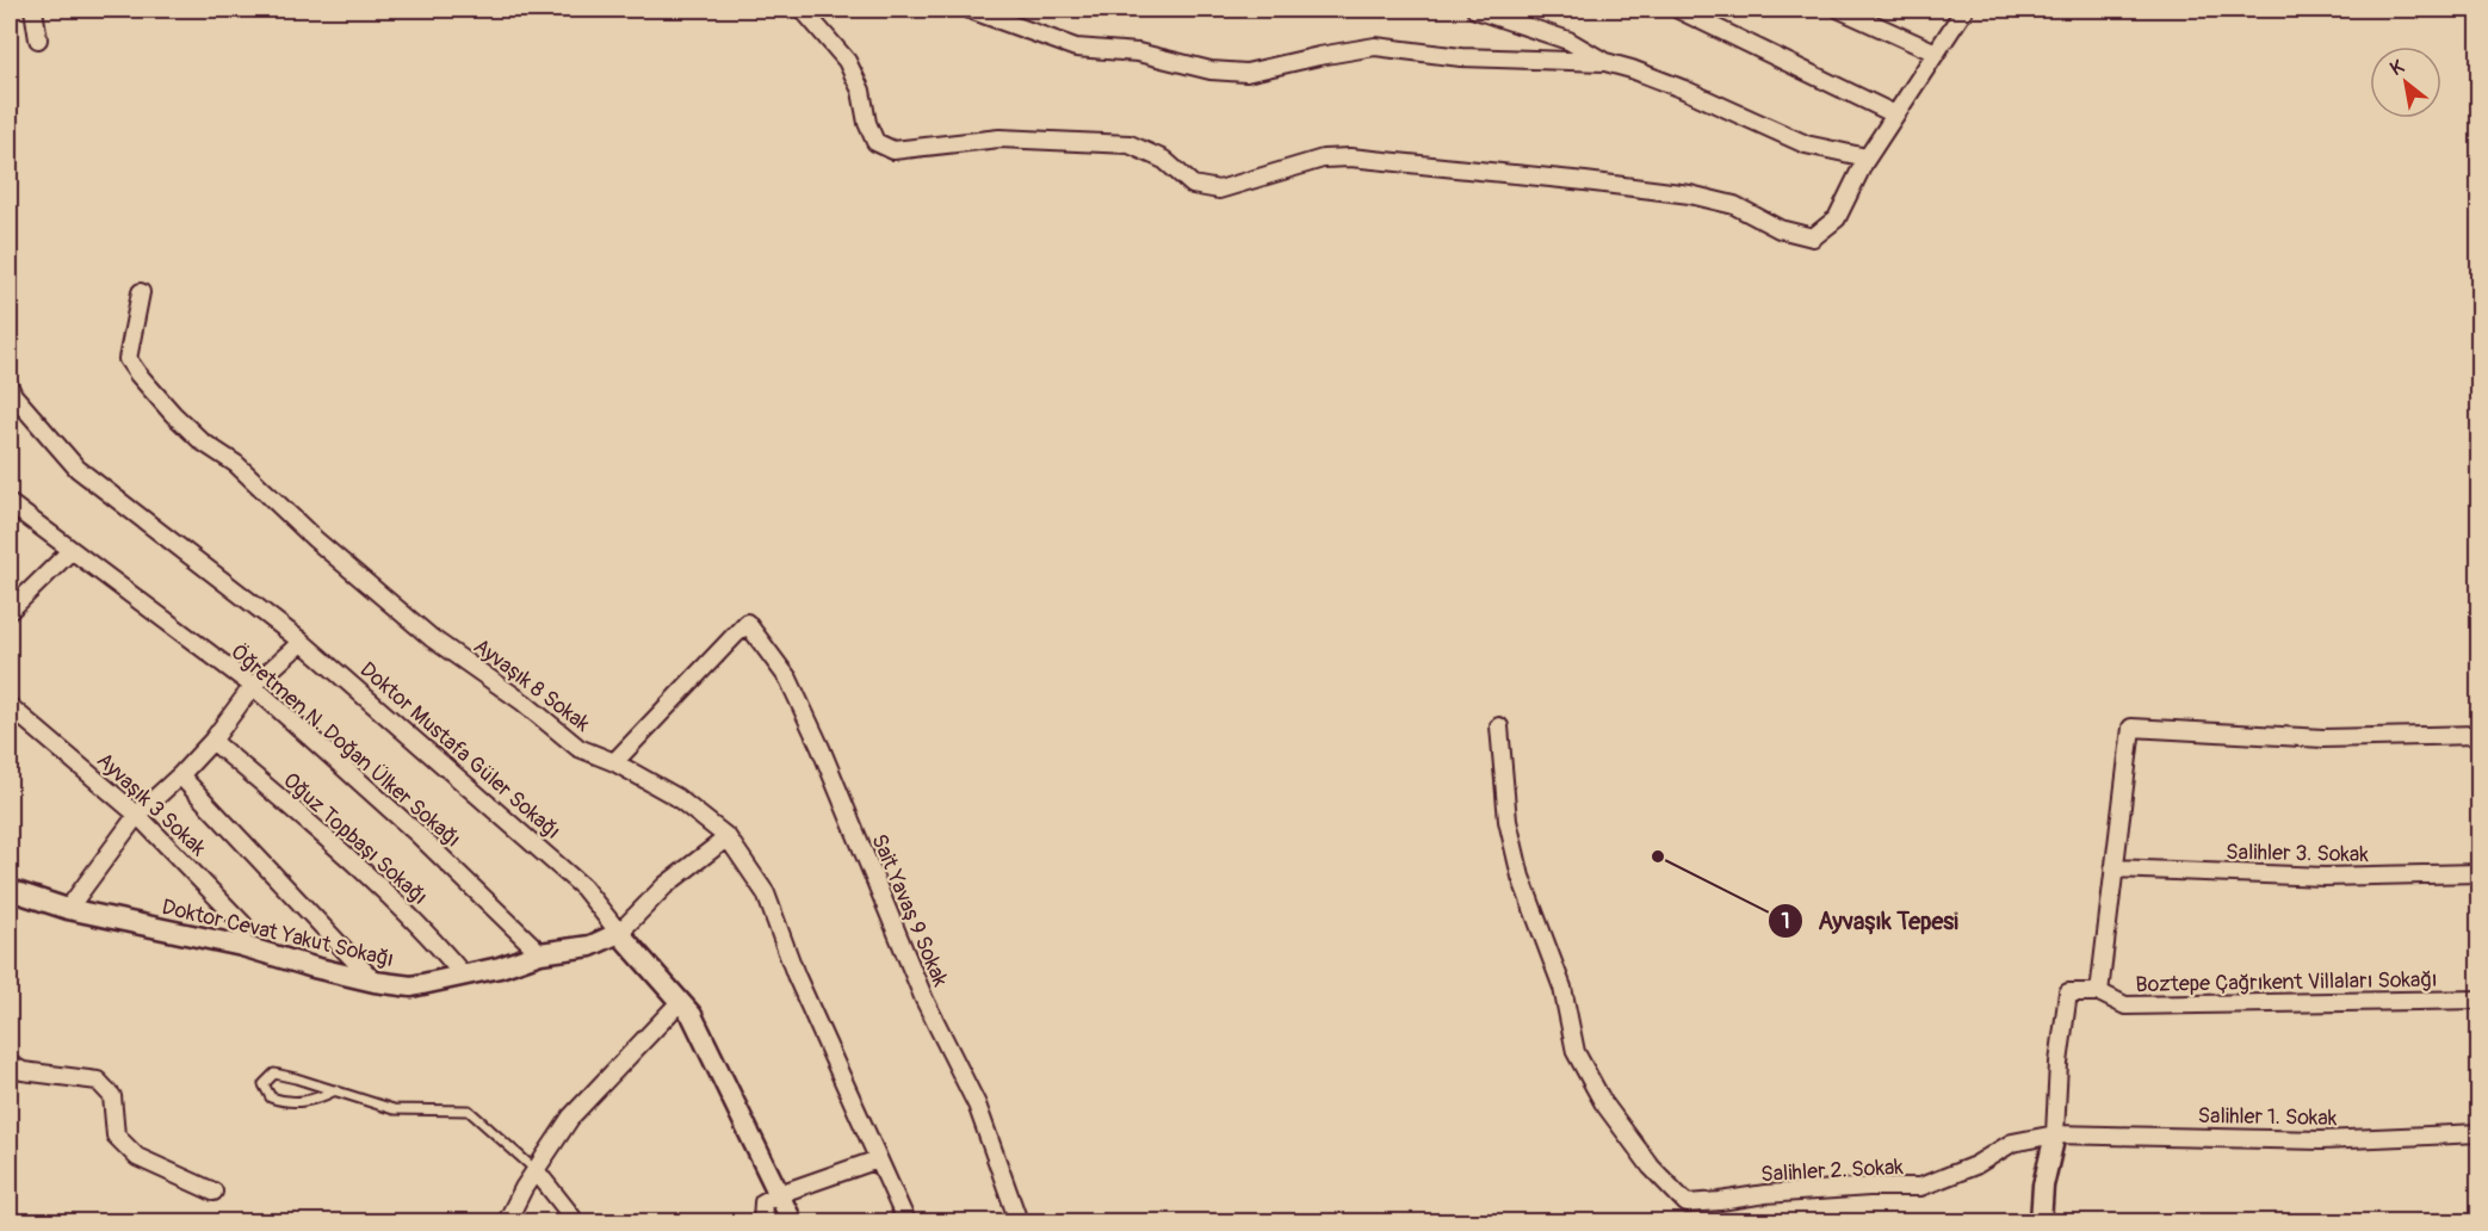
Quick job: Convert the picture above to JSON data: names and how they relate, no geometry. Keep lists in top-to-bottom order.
{
  "streets": {
    "street": [
      "Ayvaşık 8 Sokak",
      "Öğretmen N. Doğan Ülker Sokağı",
      "Doktor Mustafa Güler Sokağı",
      "Ayvaşık 3 Sokak",
      "Oğuz Topbaşı Sokağı",
      "Salihler 3. Sokak",
      "Sait Yavaş 9 Sokak",
      "Doktor Cevat Yakut Sokağı",
      "Boztepe Çağrıkent Villaları Sokağı",
      "Salihler 1. Sokak",
      "Salihler 2. Sokak"
    ]
  },
  "crossings": [
    ["Ayvaşık 8 Sokak", "Sait Yavaş 9 Sokak"],
    ["Öğretmen N. Doğan Ülker Sokağı", "Doktor Cevat Yakut Sokağı"],
    ["Doktor Mustafa Güler Sokağı", "Doktor Cevat Yakut Sokağı"],
    ["Ayvaşık 3 Sokak", "Doktor Cevat Yakut Sokağı"],
    ["Oğuz Topbaşı Sokağı", "Doktor Cevat Yakut Sokağı"],
    ["Salihler 1. Sokak", "Salihler 2. Sokak"]
  ],
  "places": ["Ayvaşık Tepesi"],
  "north": "top left"
}
